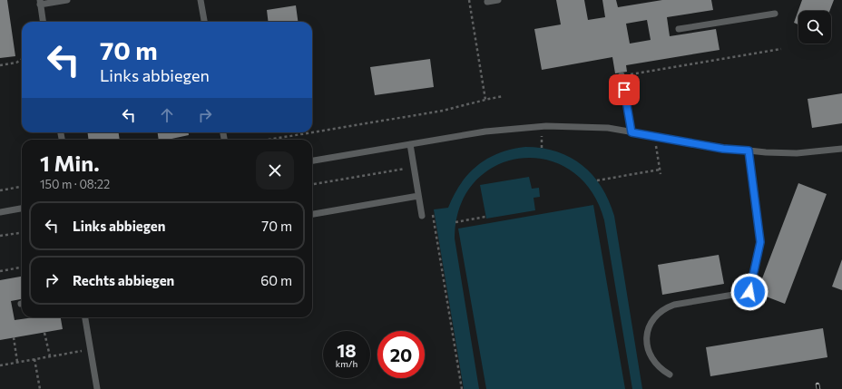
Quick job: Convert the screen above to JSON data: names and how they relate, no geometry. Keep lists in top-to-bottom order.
{
  "page": {
    "turn": ["70 m", "Links abbiegen"],
    "heading": ["1 Min.", "150 m · 08:22"],
    "list": [
      {
        "name": "Links abbiegen",
        "value": "70 m"
      },
      {
        "name": "Rechts abbiegen",
        "value": "60 m"
      }
    ],
    "speed": "18 km/h",
    "limit": "20"
  }
}
